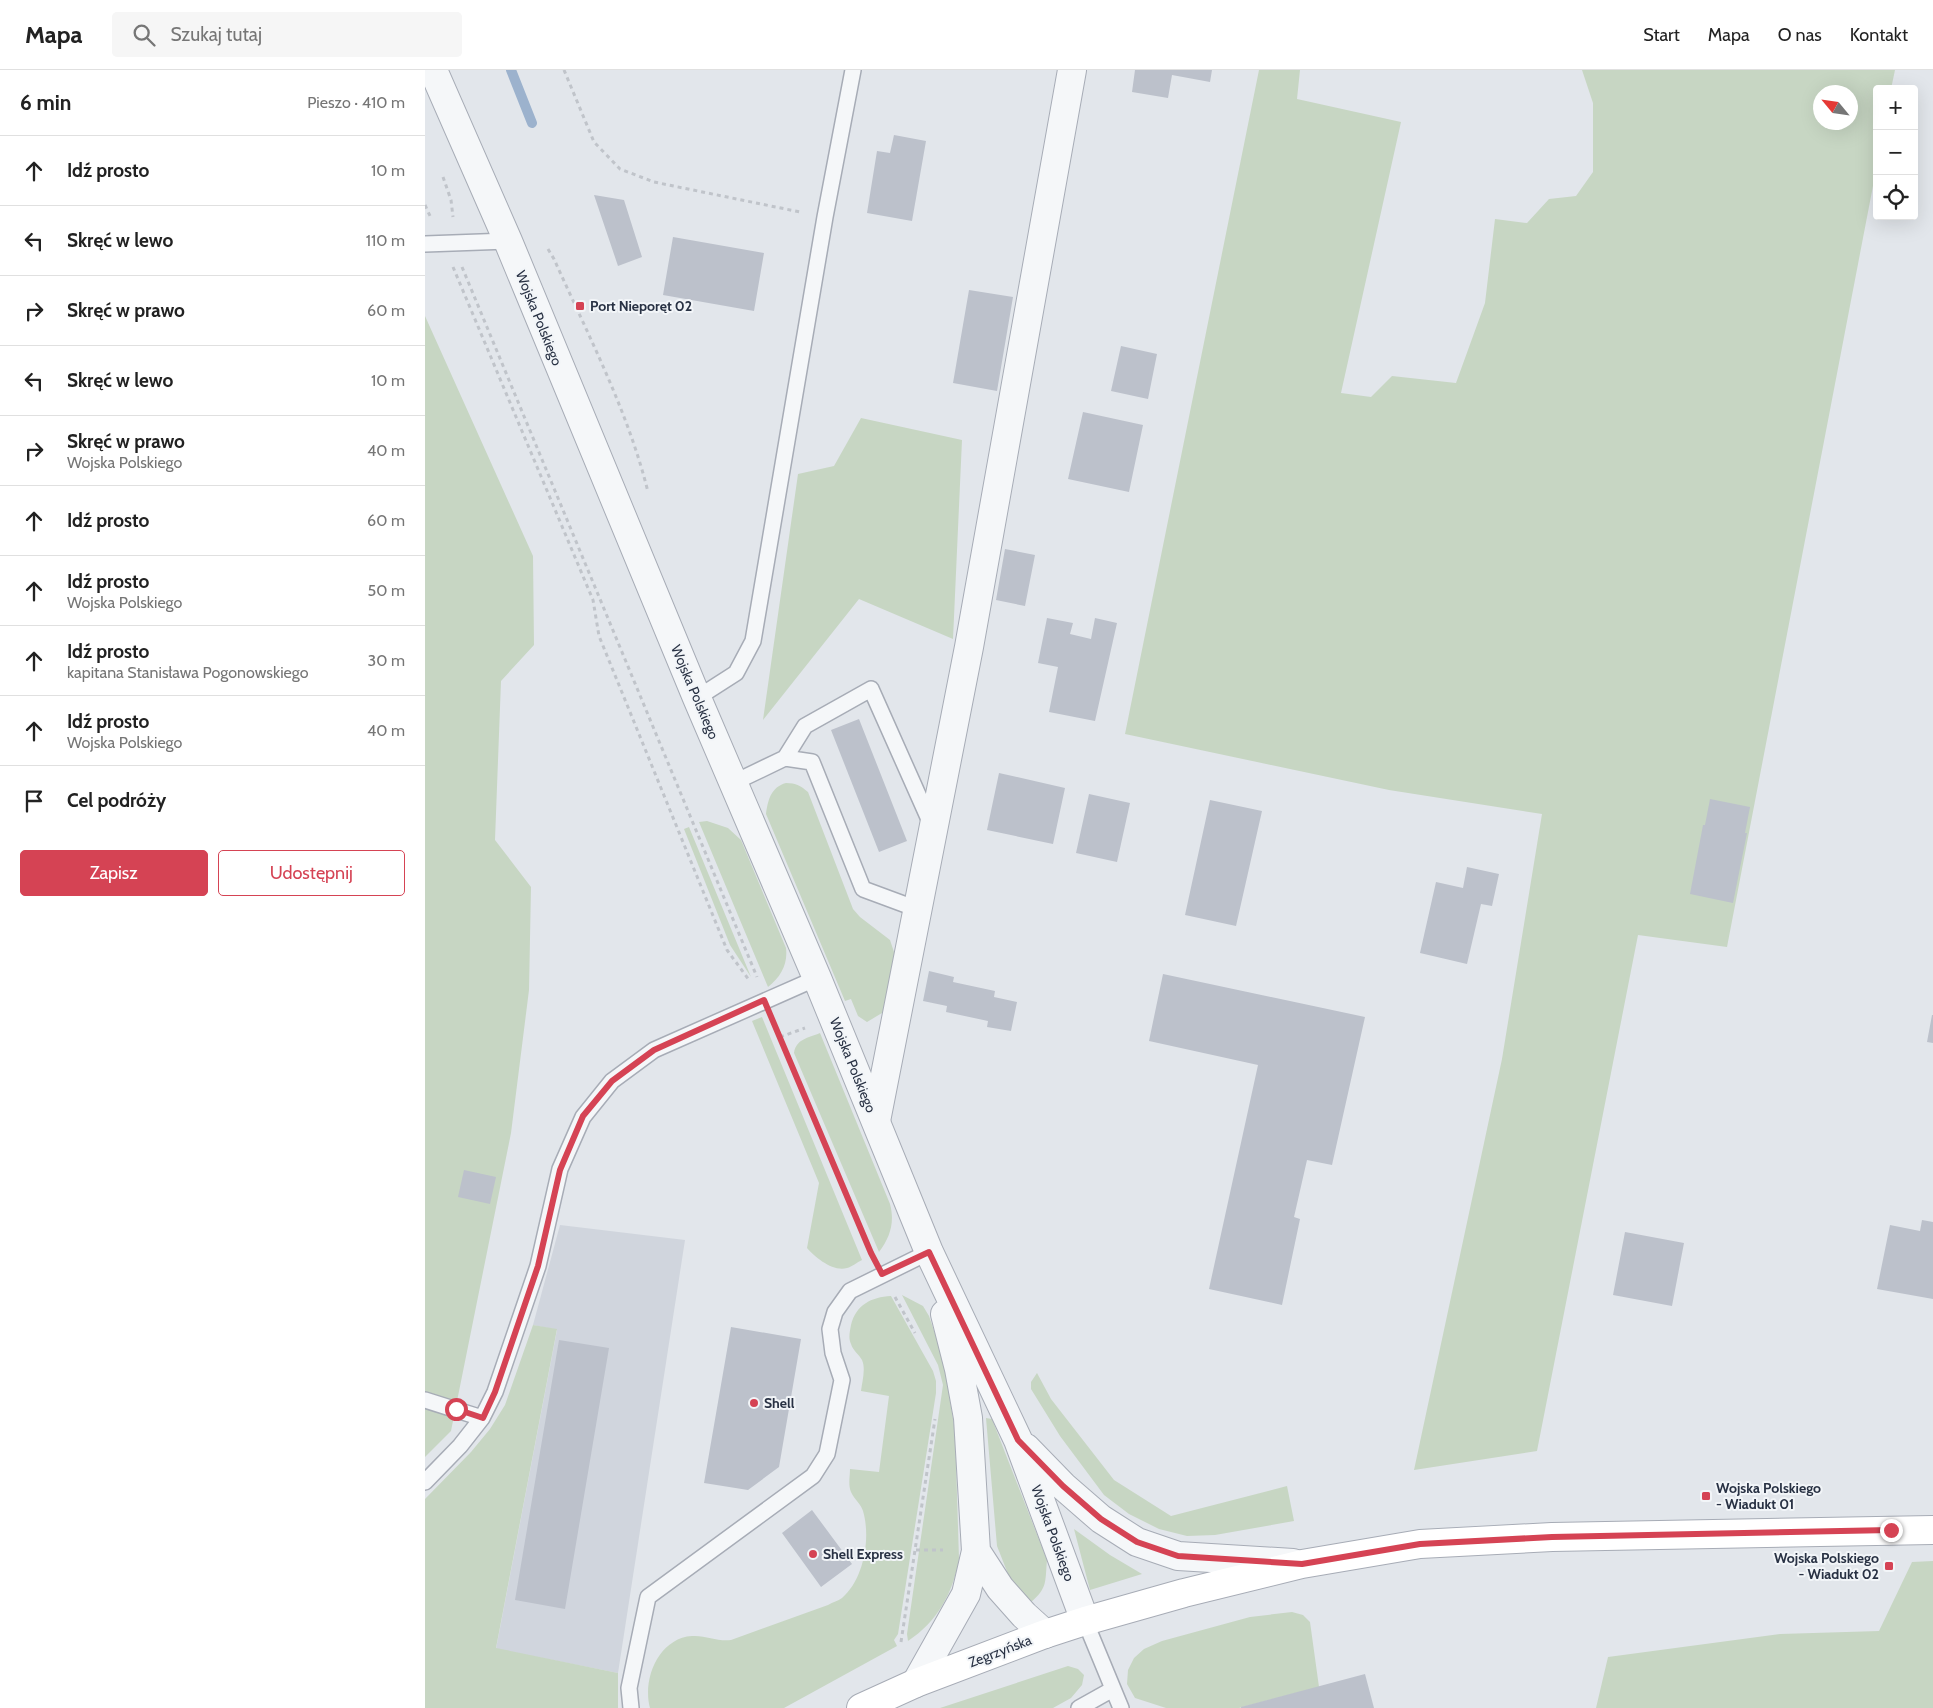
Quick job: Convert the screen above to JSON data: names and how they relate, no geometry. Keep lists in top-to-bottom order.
{
  "streets": {
    "main road": ["Zegrzyńska"],
    "street": ["Wojska Polskiego"]
  },
  "crossings": [
    ["Wojska Polskiego", "Zegrzyńska"]
  ],
  "places": {
    "transit": ["Port Nieporęt 02", "Wojska Polskiego - Wiadukt 01", "Wojska Polskiego - Wiadukt 02"],
    "other": ["Shell", "Shell Express"]
  },
  "north": "top left",
  "page": {
    "header": "Mapa",
    "search": "Szukaj tutaj",
    "nav": [
      "Start",
      "Mapa",
      "O nas",
      "Kontakt"
    ],
    "heading": ["6 min", "Pieszo · 410 m"],
    "map_buttons": ["+", "−"],
    "list": [
      ["Idź prosto", "10 m"],
      ["Skręć w lewo", "110 m"],
      ["Skręć w prawo", "60 m"],
      ["Skręć w lewo", "10 m"],
      ["Skręć w prawo", "Wojska Polskiego", "40 m"],
      ["Idź prosto", "60 m"],
      ["Idź prosto", "Wojska Polskiego", "50 m"],
      ["Idź prosto", "kapitana Stanisława Pogonowskiego", "30 m"],
      ["Idź prosto", "Wojska Polskiego", "40 m"],
      "Cel podróży"
    ],
    "buttons": ["Zapisz", "Udostępnij"]
  }
}
